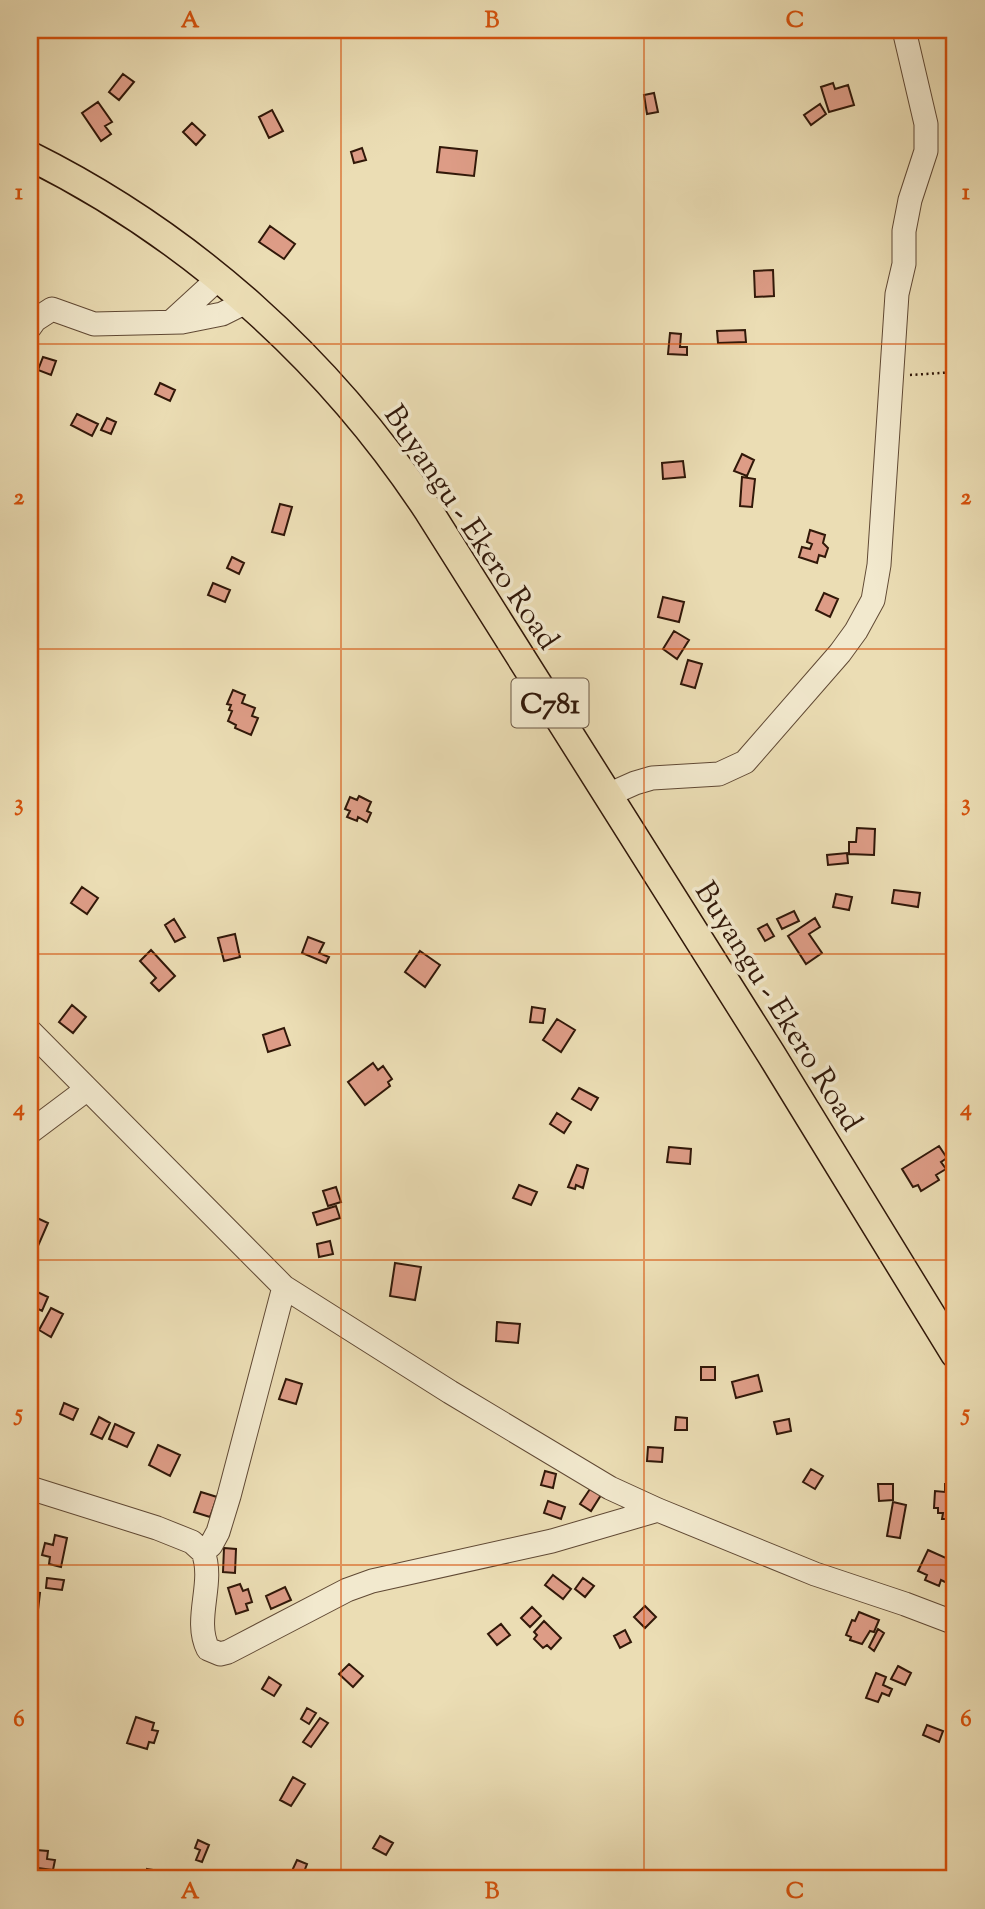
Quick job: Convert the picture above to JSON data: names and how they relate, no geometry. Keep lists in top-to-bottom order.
{
  "streets": {
    "main road": ["Buyangu - Ekero Road", "C781"]
  },
  "grid": {
    "columns": ["A", "B", "C"],
    "rows": [
      "1",
      "2",
      "3",
      "4",
      "5",
      "6"
    ]
  }
}
